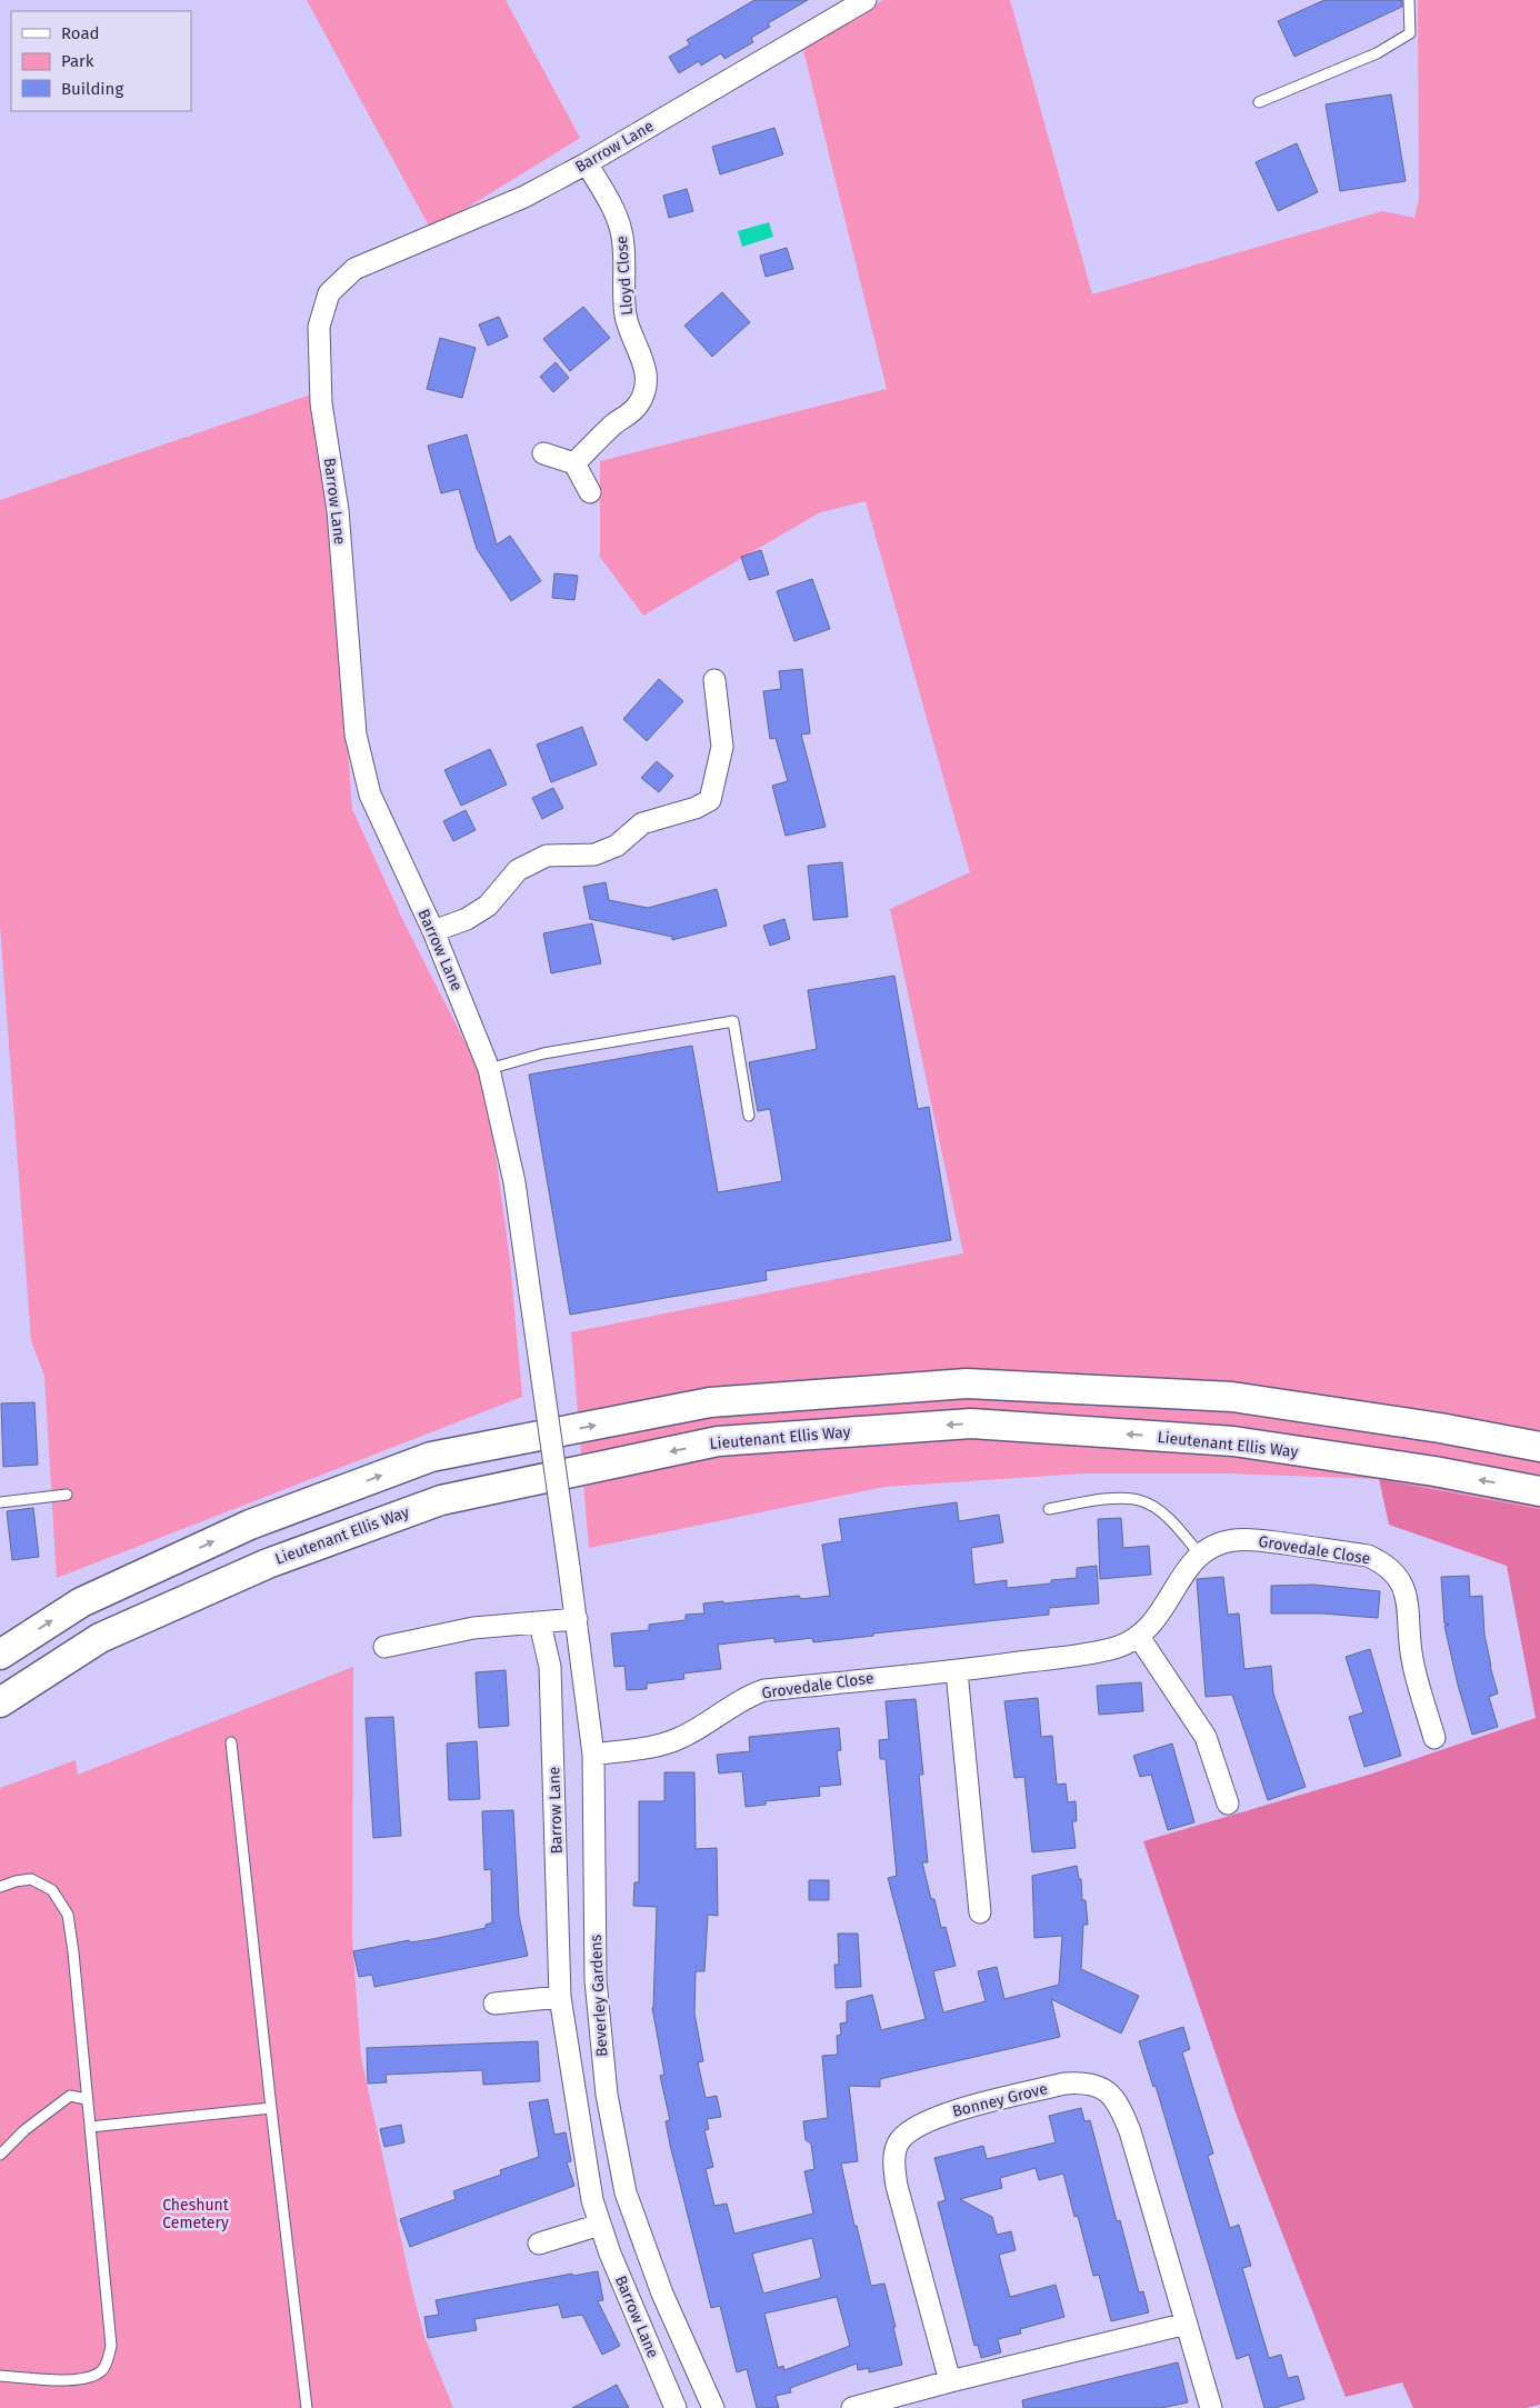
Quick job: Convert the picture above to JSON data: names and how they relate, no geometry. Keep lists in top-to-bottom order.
{
  "streets": {
    "main road": ["Lieutenant Ellis Way"],
    "street": [
      "Barrow Lane",
      "Lloyd Close",
      "Grovedale Close",
      "Beverley Gardens",
      "Bonney Grove"
    ]
  },
  "crossings": [
    ["Barrow Lane", "Lloyd Close"],
    ["Barrow Lane", "Beverley Gardens"],
    ["Grovedale Close", "Beverley Gardens"]
  ],
  "parks": ["Cheshunt Cemetery"],
  "legend": ["Road", "Park", "Building"]
}
